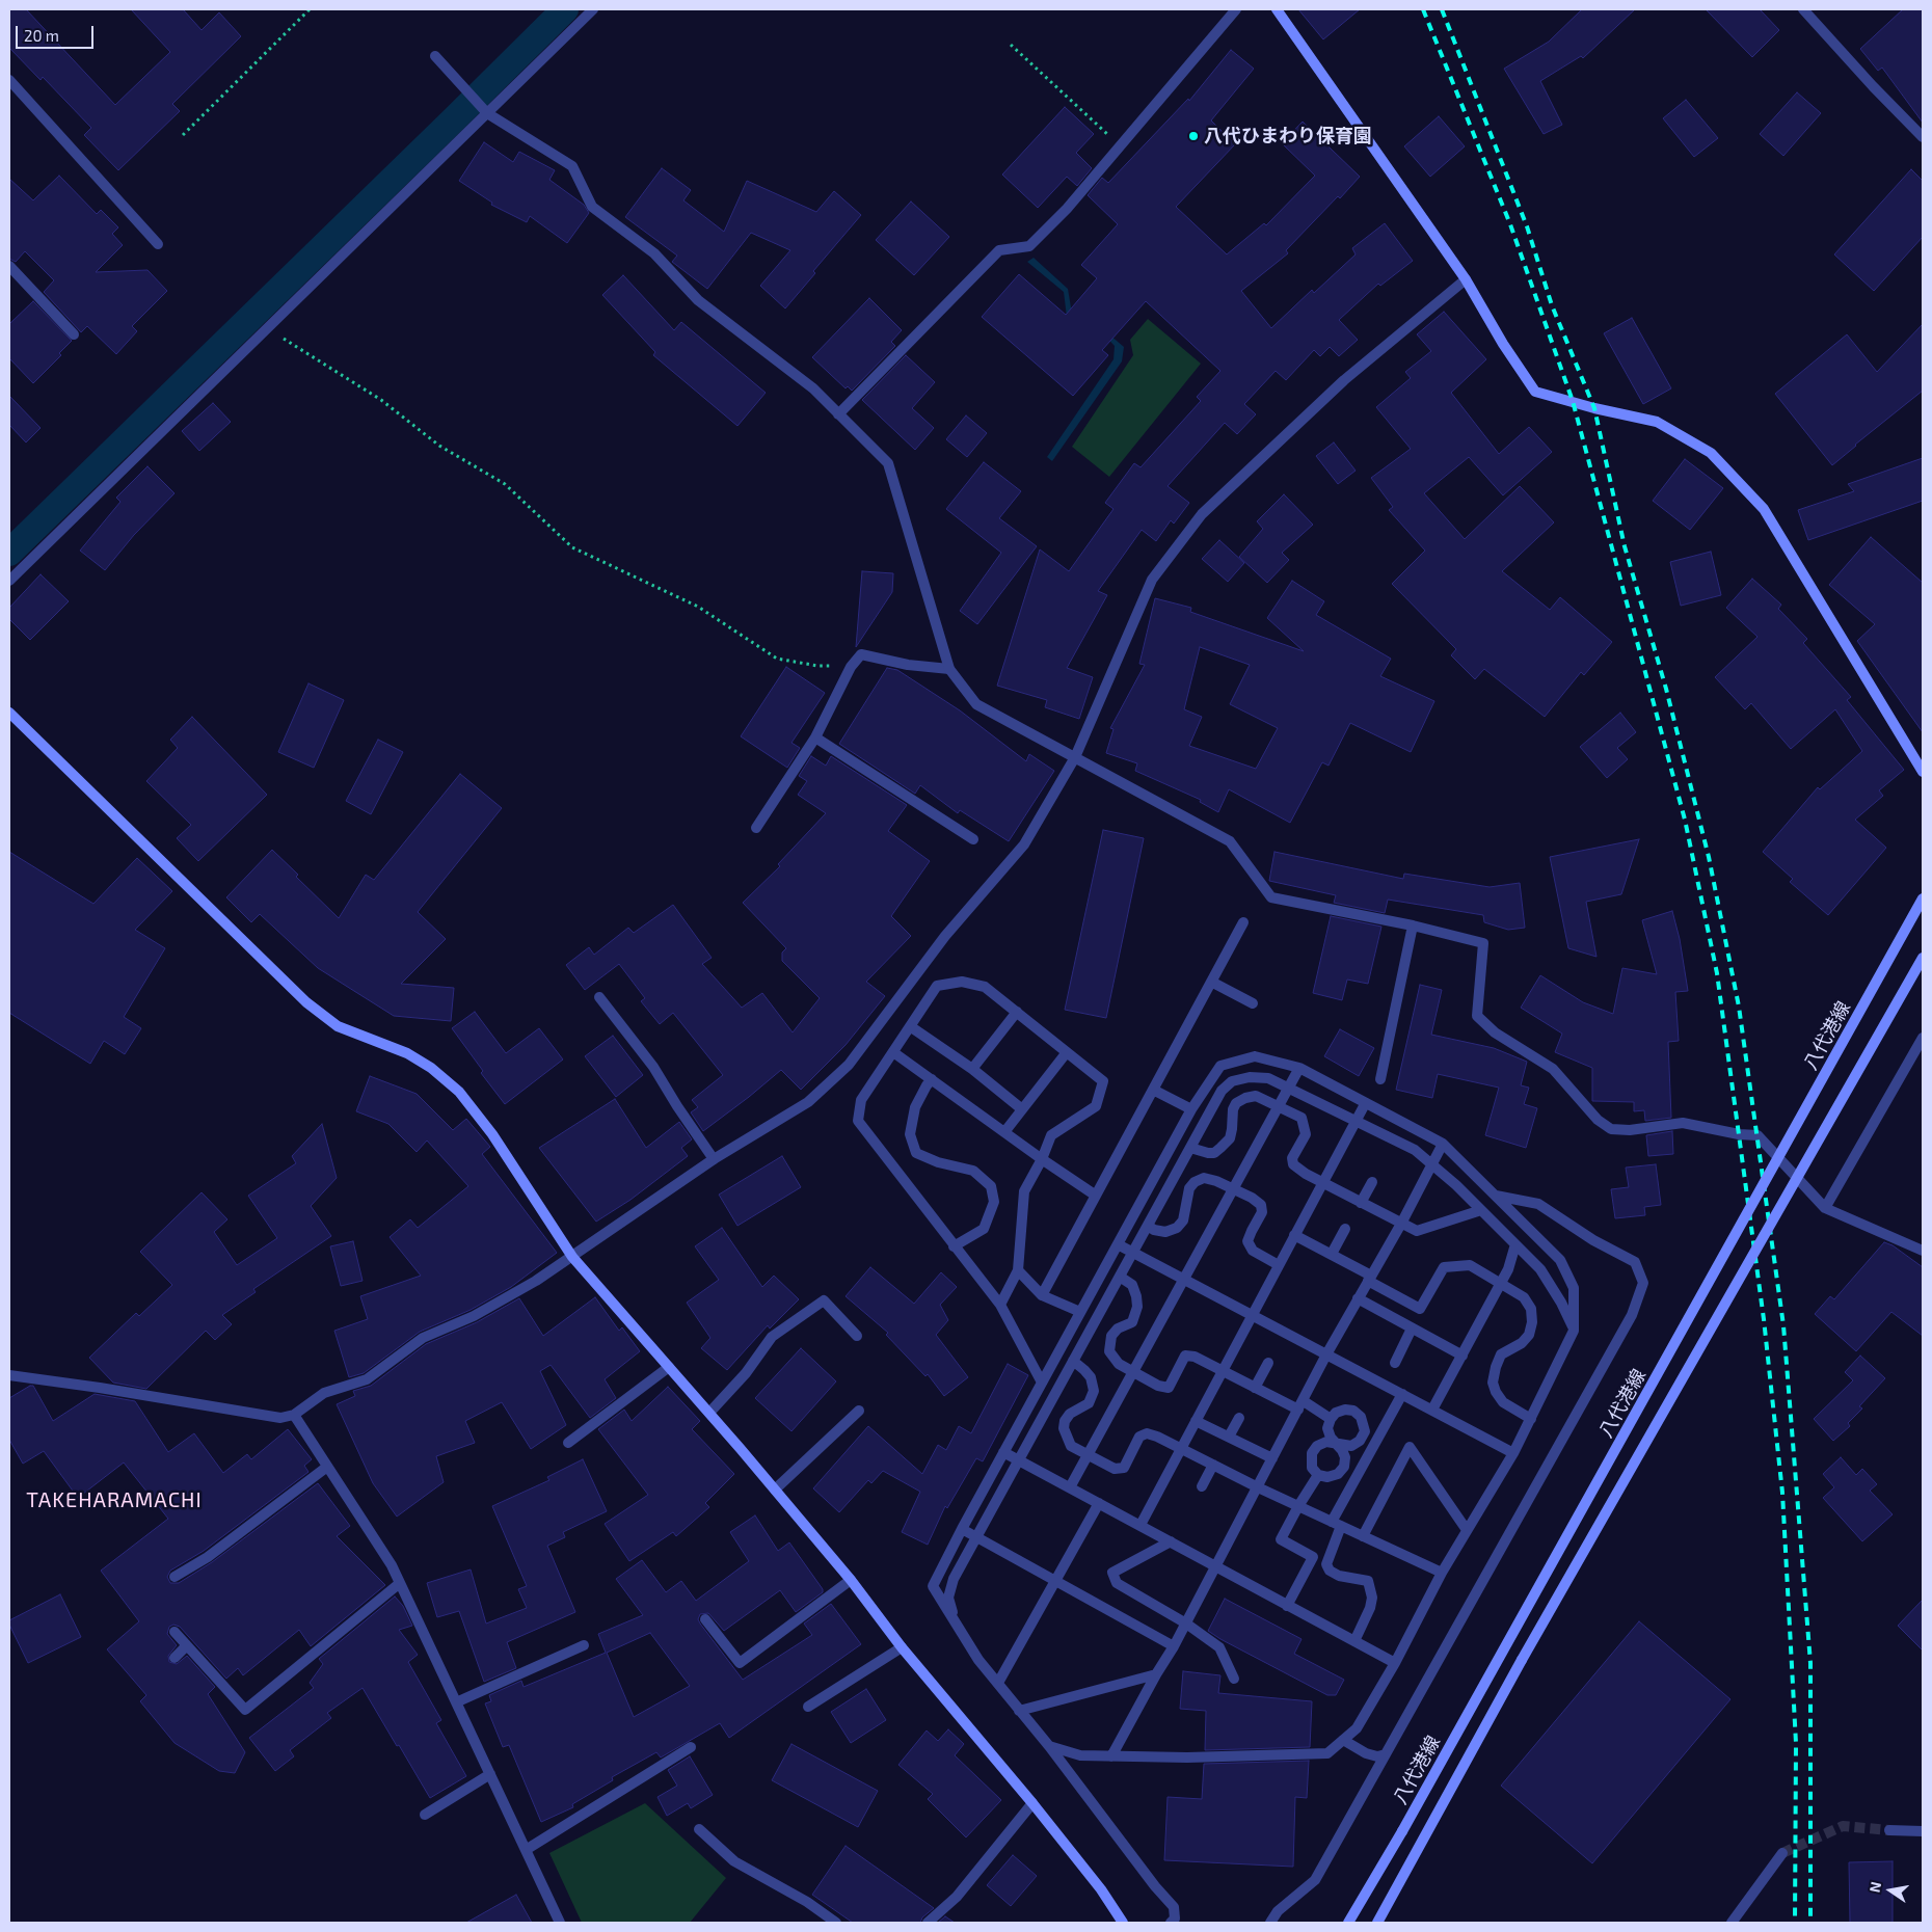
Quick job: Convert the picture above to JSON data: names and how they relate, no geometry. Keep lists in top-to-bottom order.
{
  "streets": {
    "street": ["八代港線"]
  },
  "districts": ["TAKEHARAMACHI"],
  "places": ["八代ひまわり保育園"],
  "scale_bar": "20 m",
  "north": "left"
}
